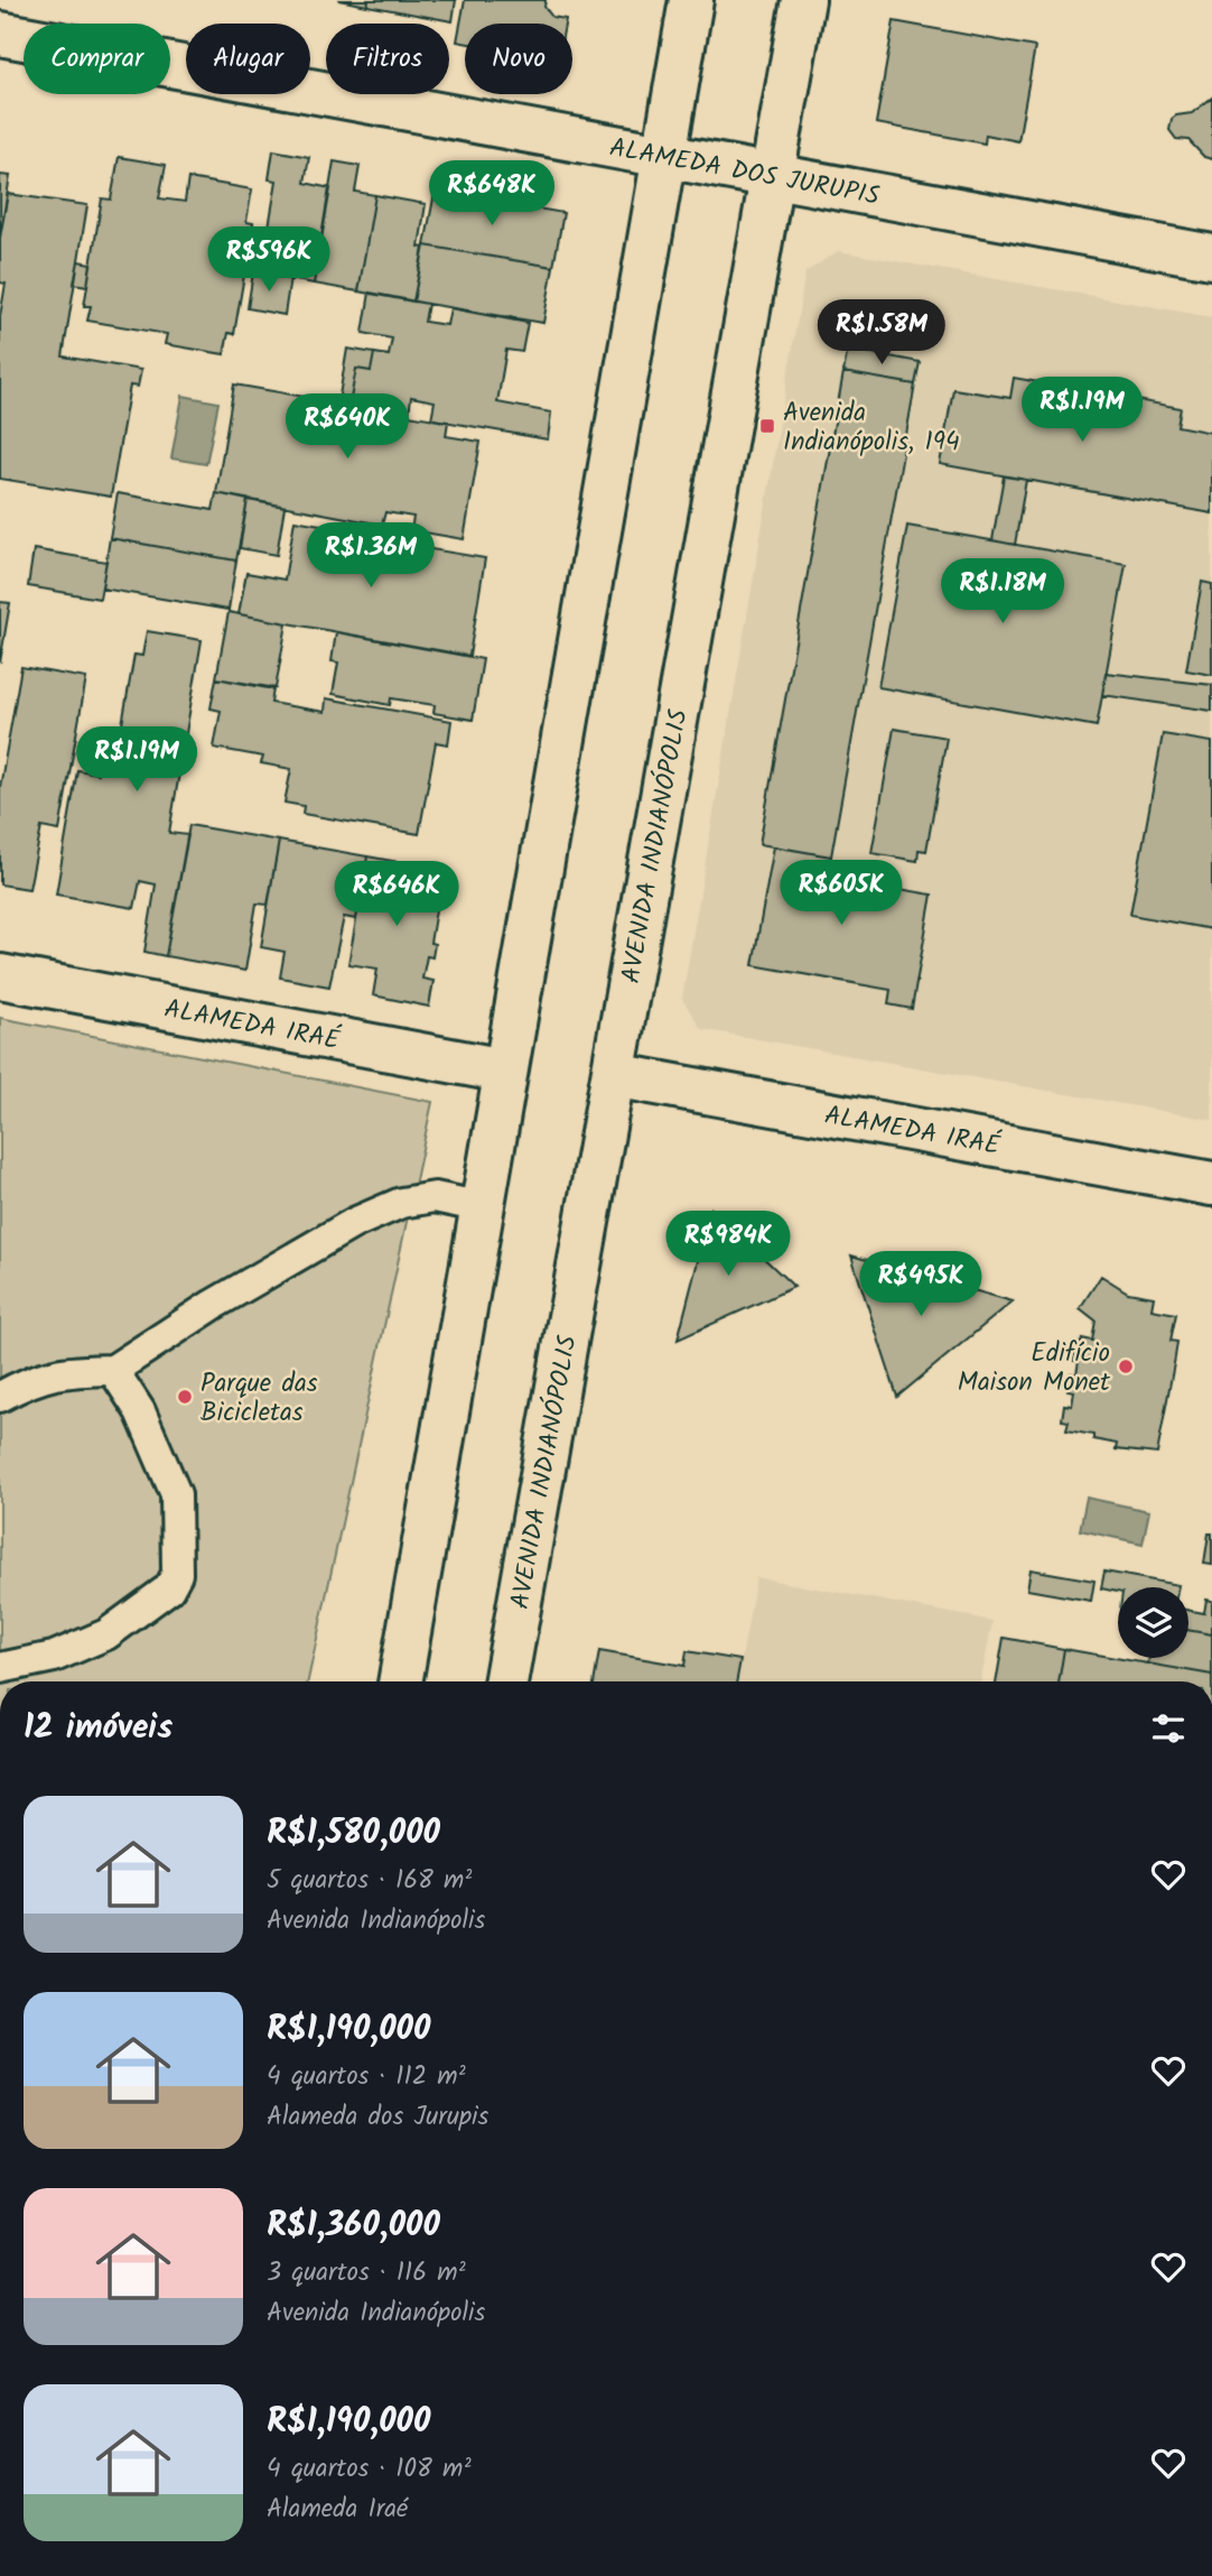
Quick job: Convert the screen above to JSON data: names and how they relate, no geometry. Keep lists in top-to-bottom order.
{
  "streets": {
    "main road": ["ALAMEDA DOS JURUPIS", "AVENIDA INDIANÓPOLIS", "ALAMEDA IRAÉ"]
  },
  "crossings": [
    ["ALAMEDA DOS JURUPIS", "AVENIDA INDIANÓPOLIS"],
    ["AVENIDA INDIANÓPOLIS", "ALAMEDA IRAÉ"]
  ],
  "places": {
    "transit": ["Avenida Indianópolis, 194"],
    "other": ["Edifício Maison Monet", "Parque das Bicicletas"]
  },
  "page": {
    "chip": [
      "Comprar",
      "Alugar",
      "Filtros",
      "Novo"
    ],
    "price": [
      "R$648K",
      "R$596K",
      "R$1.58M",
      "R$1.19M",
      "R$640K",
      "R$1.36M",
      "R$1.18M",
      "R$1.19M",
      "R$605K",
      "R$646K",
      "R$984K",
      "R$495K"
    ],
    "heading": "12 imóveis",
    "list": [
      {
        "name": "R$1,580,000",
        "note": "5 quartos · 168 m² · Avenida Indianópolis"
      },
      {
        "name": "R$1,190,000",
        "note": "4 quartos · 112 m² · Alameda dos Jurupis"
      },
      {
        "name": "R$1,360,000",
        "note": "3 quartos · 116 m² · Avenida Indianópolis"
      },
      {
        "name": "R$1,190,000",
        "note": "4 quartos · 108 m² · Alameda Iraé"
      }
    ]
  }
}
